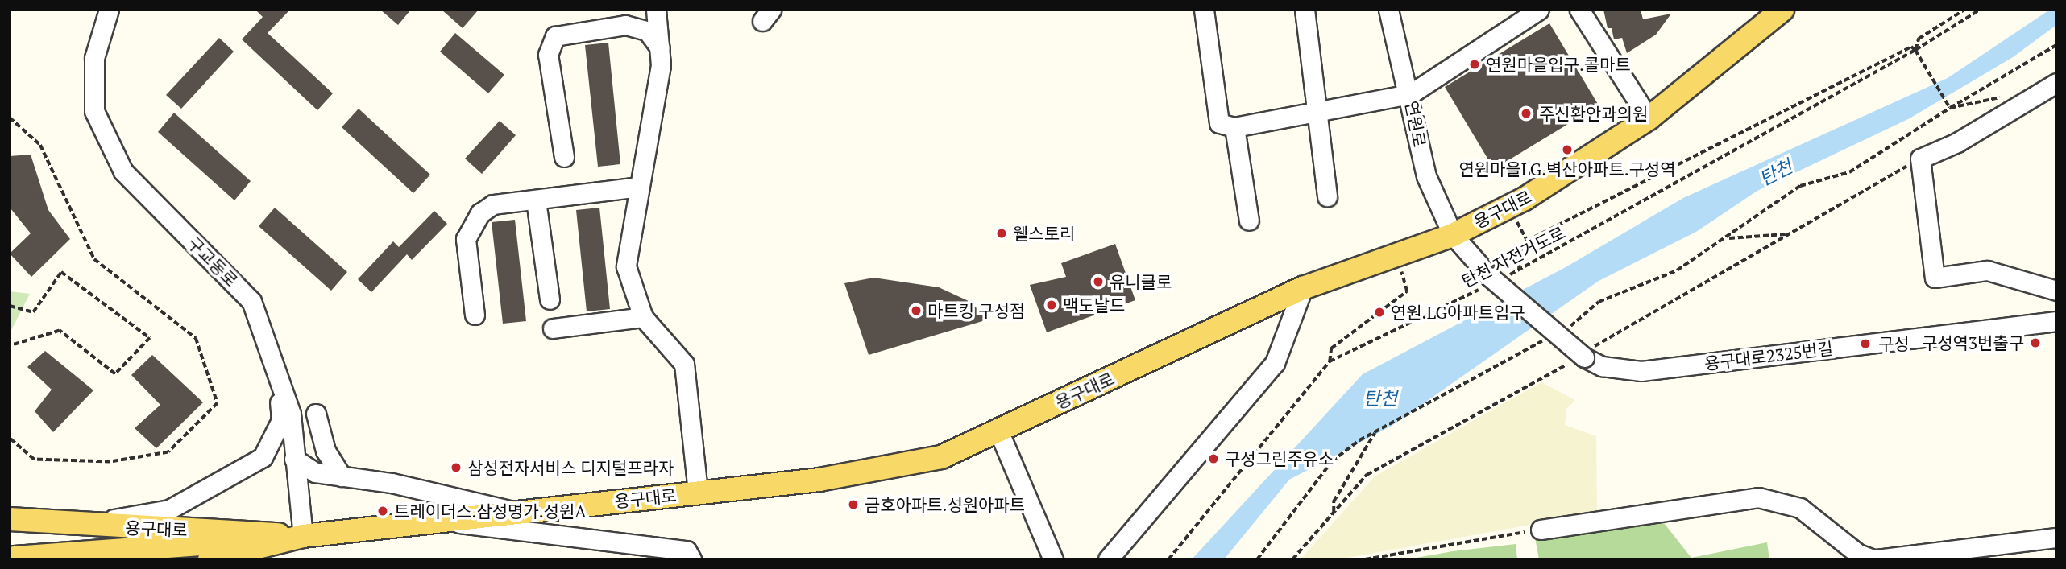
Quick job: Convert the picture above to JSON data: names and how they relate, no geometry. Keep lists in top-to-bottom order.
{
  "streets": {
    "main road": ["용구대로"],
    "street": ["연원로", "구교동로", "용구대로2325번길"],
    "path": ["탄천 자전거도로"]
  },
  "crossings": [
    ["연원로", "용구대로"],
    ["용구대로", "구교동로"],
    ["탄천 자전거도로", "용구대로2325번길"]
  ],
  "water": ["탄천"],
  "places": [
    "연원마을입구.콜마트",
    "주신환안과의원",
    "연원마을LG.벽산아파트.구성역",
    "웰스토리",
    "유니클로",
    "맥도날드",
    "마트킹 구성점",
    "연원.LG아파트입구",
    "구성역3번출구",
    "구성",
    "구성그린주유소",
    "삼성전자서비스 디지털프라자",
    "금호아파트.성원아파트",
    "트레이더스.삼성명가.성원A"
  ]
}
